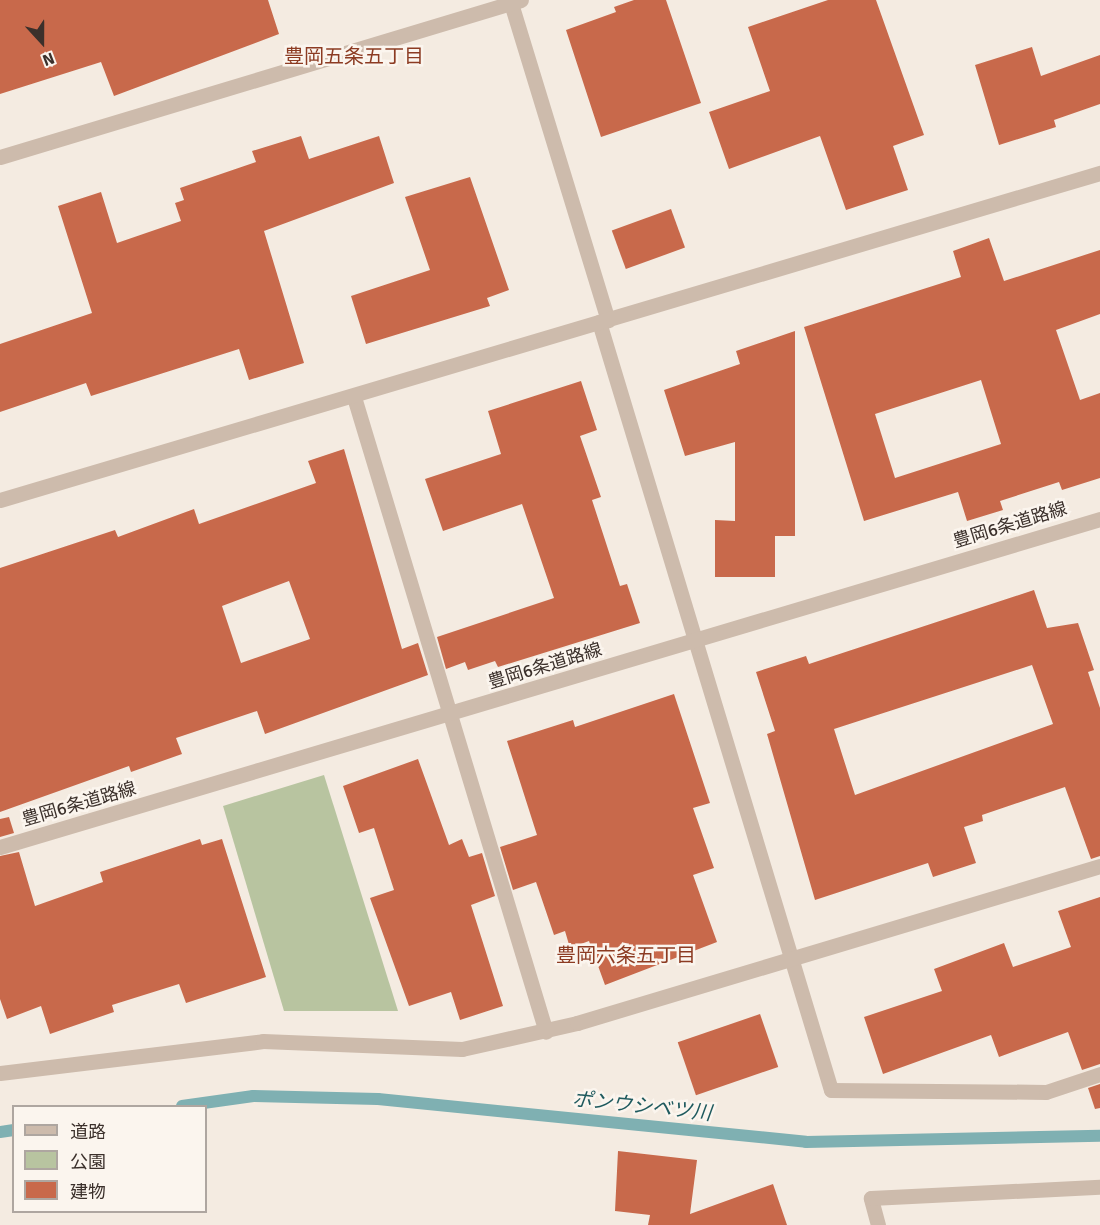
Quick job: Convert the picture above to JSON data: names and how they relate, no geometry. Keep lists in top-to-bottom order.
{
  "streets": {
    "street": ["豊岡6条道路線"]
  },
  "districts": ["豊岡五条五丁目", "豊岡六条五丁目"],
  "water": ["ポンウシベツ川"],
  "legend": ["道路", "公園", "建物"],
  "north": "bottom"
}
